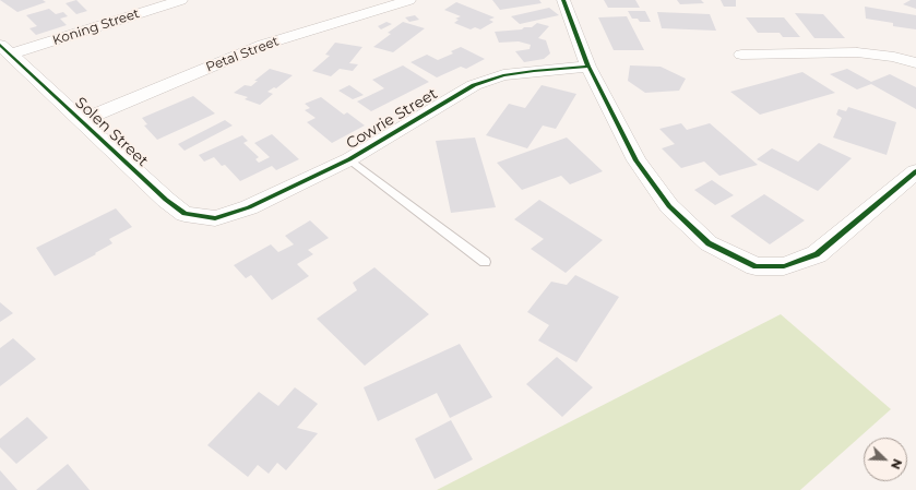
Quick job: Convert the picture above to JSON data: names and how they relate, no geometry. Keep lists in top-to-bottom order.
{
  "streets": {
    "street": [
      "Koning Street",
      "Petal Street",
      "Cowrie Street",
      "Solen Street"
    ]
  },
  "crossings": [
    ["Koning Street", "Solen Street"],
    ["Petal Street", "Solen Street"],
    ["Cowrie Street", "Solen Street"]
  ],
  "north": "bottom right"
}
